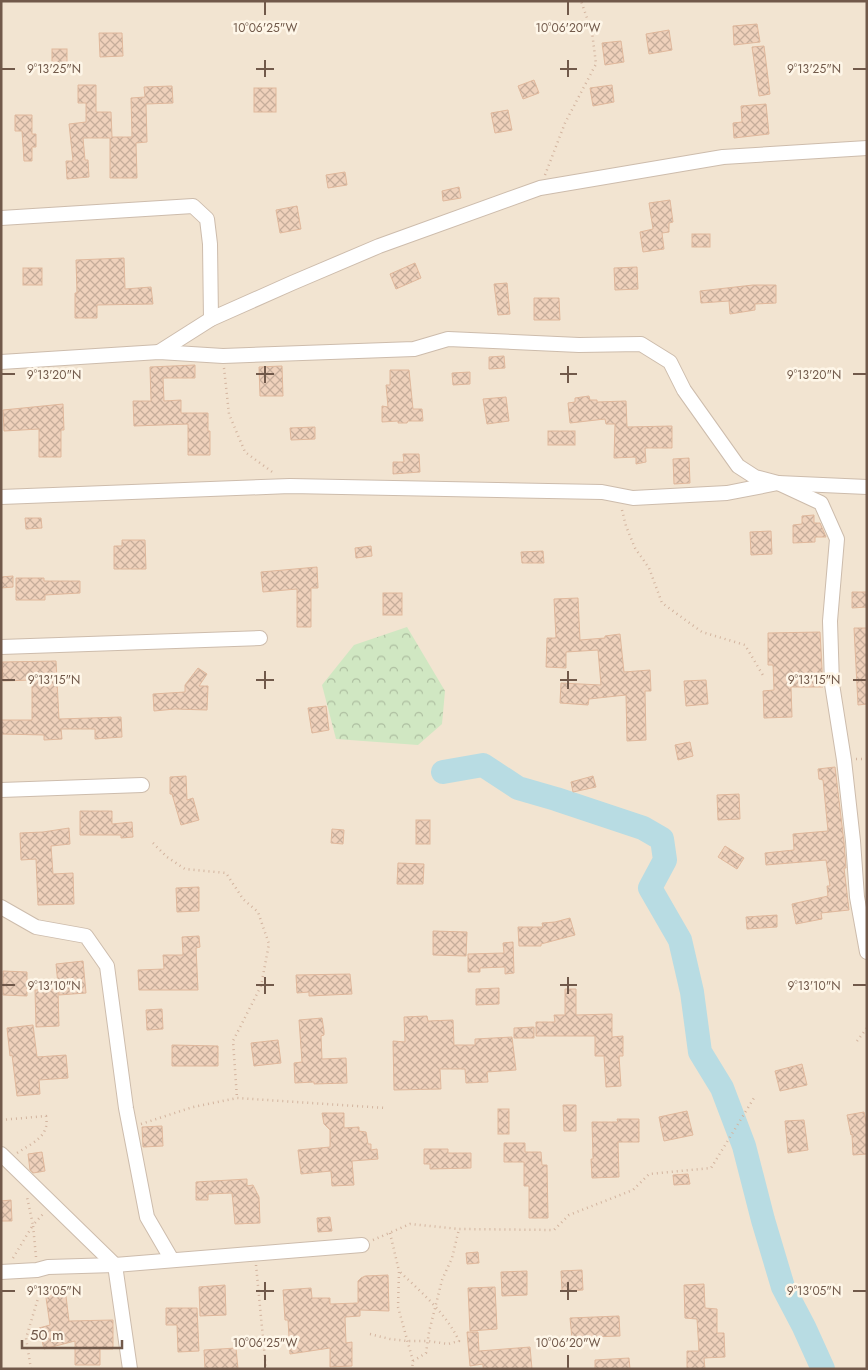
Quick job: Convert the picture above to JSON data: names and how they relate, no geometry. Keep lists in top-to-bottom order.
{
  "scale_bar": "50 m",
  "coordinates": [
    "10°06'25\"W",
    "10°06'20\"W",
    "9°13'25\"N",
    "9°13'20\"N",
    "9°13'15\"N",
    "9°13'10\"N",
    "9°13'05\"N"
  ]
}
